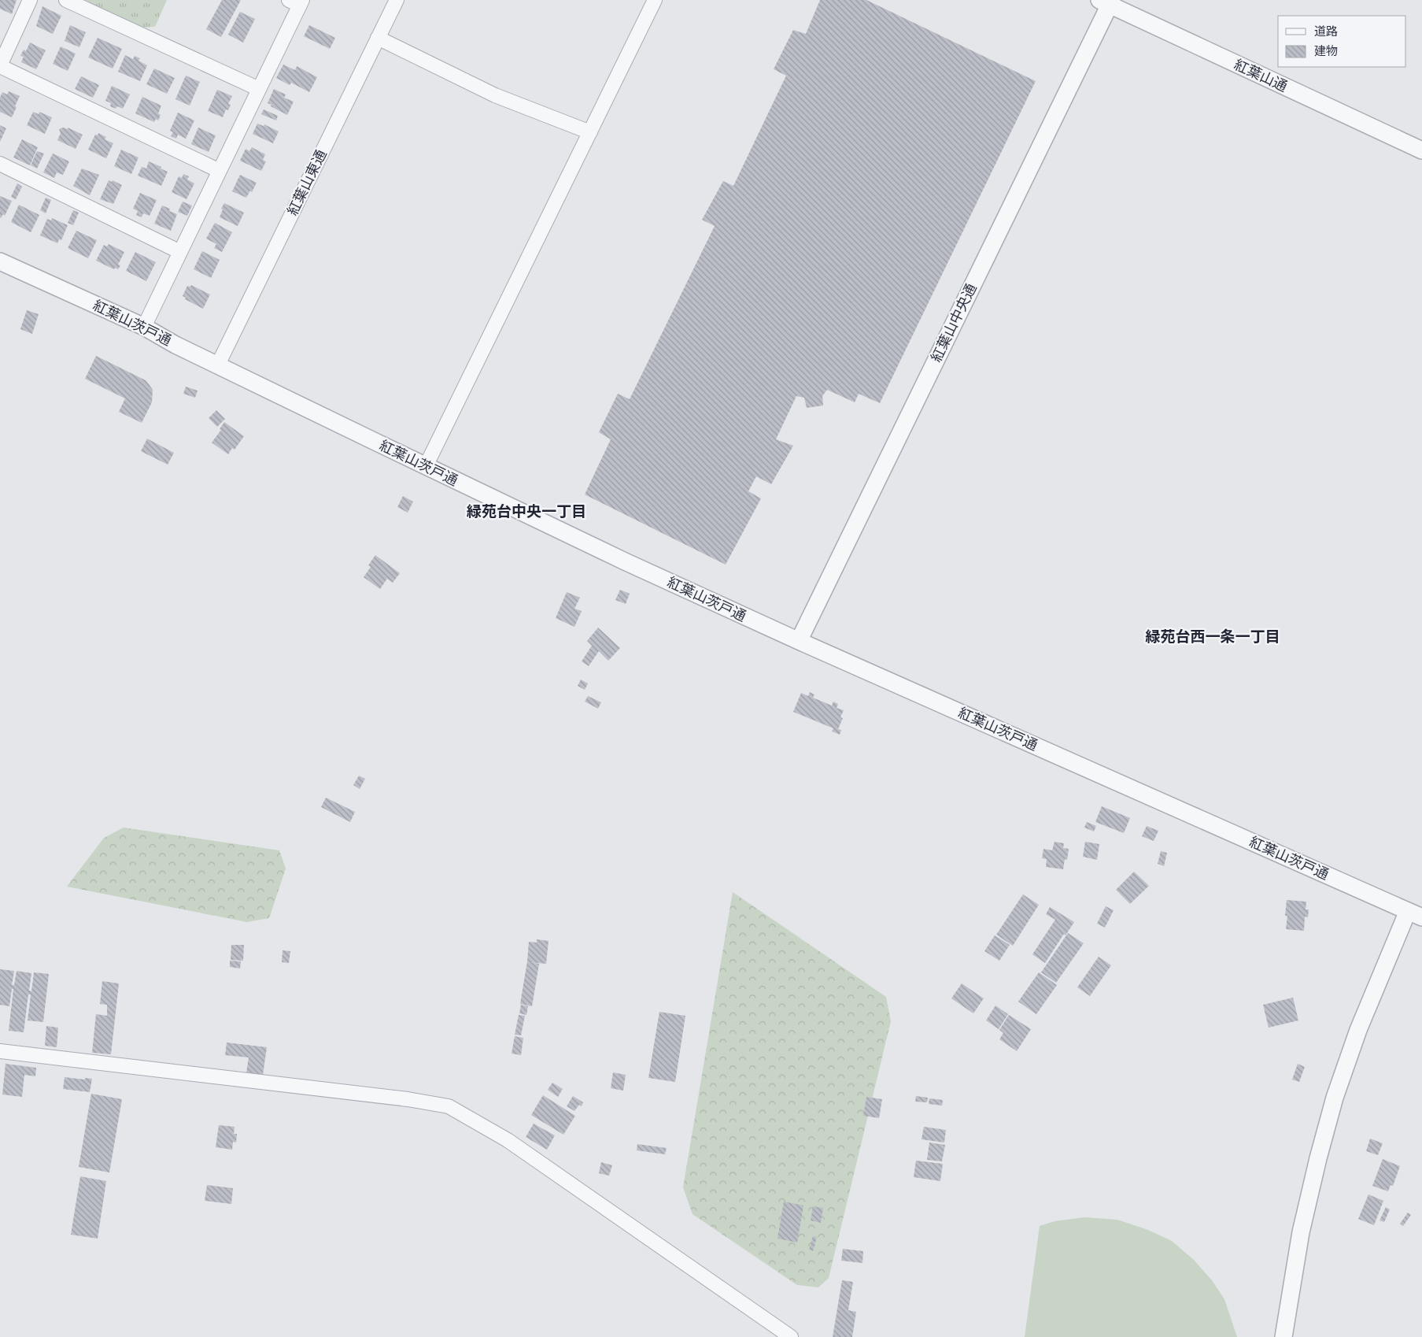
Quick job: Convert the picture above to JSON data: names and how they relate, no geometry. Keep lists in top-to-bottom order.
{
  "streets": {
    "street": [
      "紅葉山通",
      "紅葉山東通",
      "紅葉山茨戸通",
      "紅葉山中央通"
    ]
  },
  "crossings": [
    ["紅葉山通", "紅葉山中央通"],
    ["紅葉山東通", "紅葉山茨戸通"],
    ["紅葉山茨戸通", "紅葉山中央通"]
  ],
  "districts": ["緑苑台中央一丁目", "緑苑台西一条一丁目"],
  "legend": ["道路", "建物"]
}
